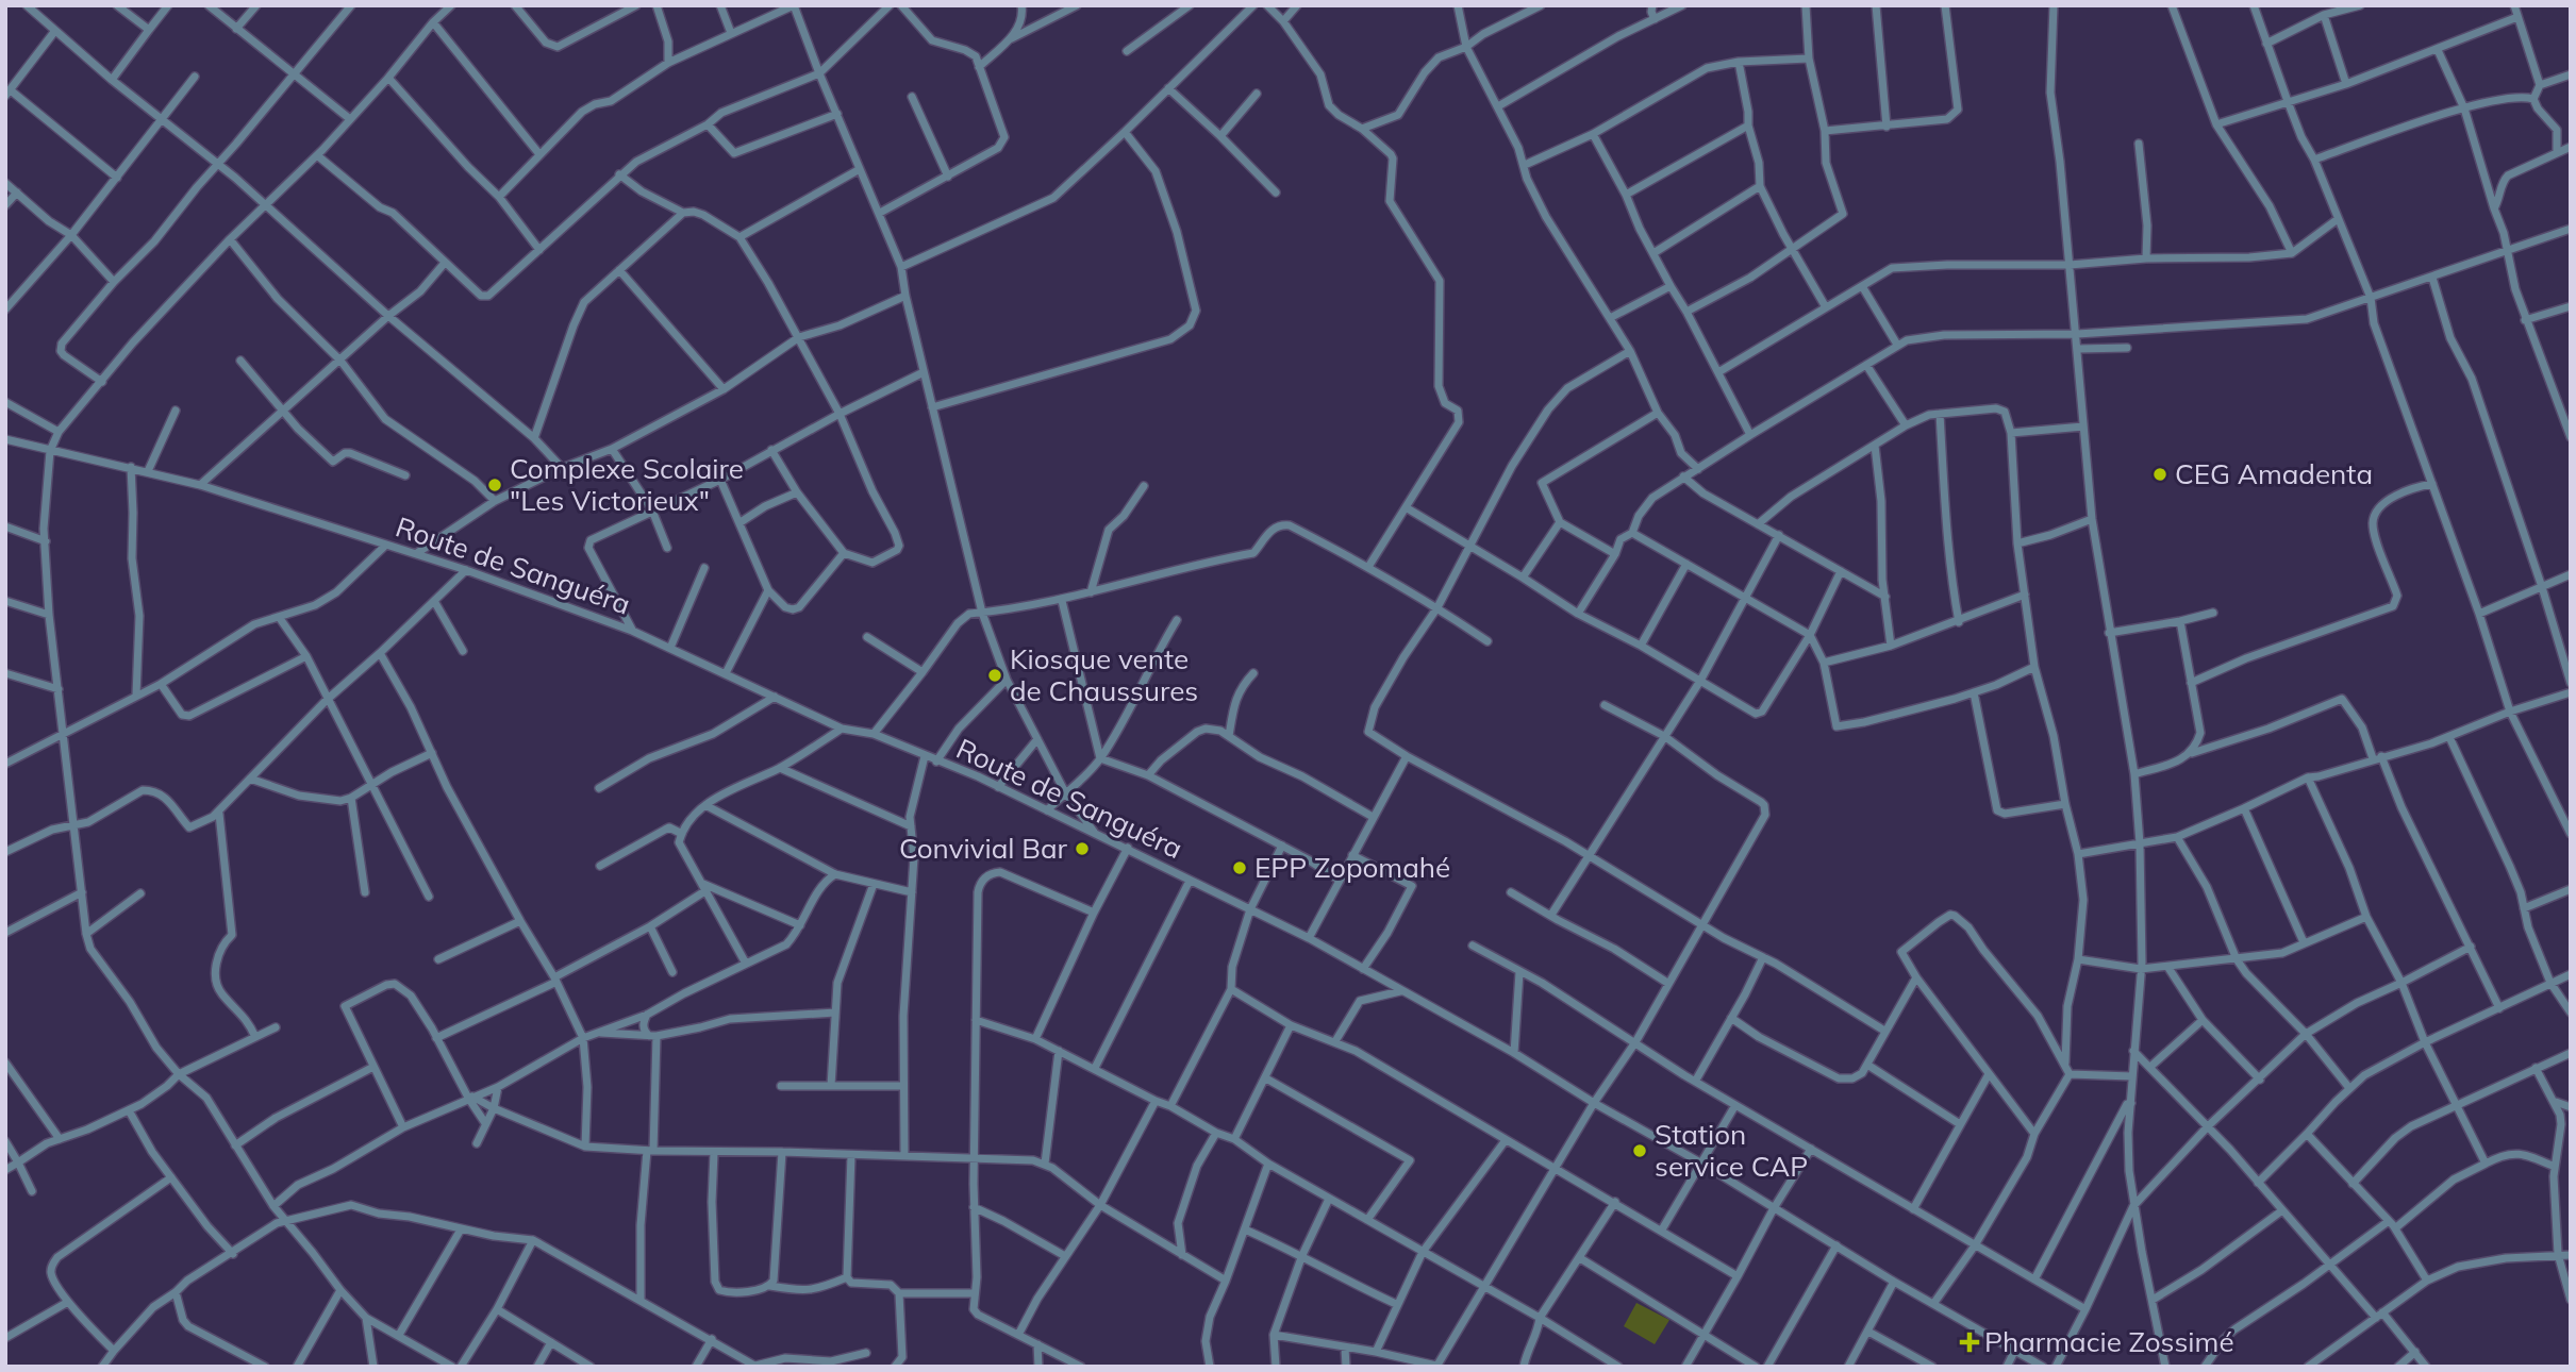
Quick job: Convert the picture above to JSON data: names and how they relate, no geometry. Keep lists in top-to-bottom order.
{
  "streets": {
    "street": ["Route de Sanguéra"]
  },
  "places": {
    "other": [
      "CEG Amadenta",
      "Complexe Scolaire \"Les Victorieux\"",
      "Kiosque vente de Chaussures",
      "Convivial Bar",
      "EPP Zopomahé",
      "Station service CAP"
    ],
    "health": ["Pharmacie Zossimé"]
  }
}
